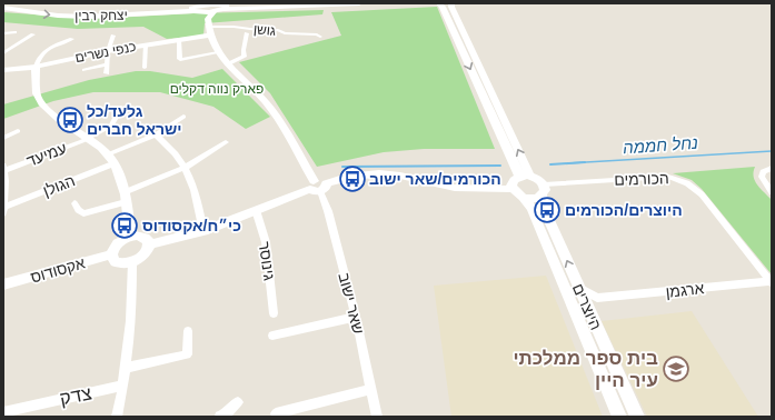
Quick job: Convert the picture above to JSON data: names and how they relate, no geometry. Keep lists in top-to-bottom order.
{
  "streets": {
    "street": [
      "יצחק רבין",
      "גושן",
      "כנפי נשרים",
      "עמיעד",
      "הכורמים",
      "הגולן",
      "גינוסר",
      "אקסודוס",
      "ארגמן",
      "שאר ישוב",
      "היוצרים",
      "צדק"
    ]
  },
  "crossings": [
    ["יצחק רבין", "שאר ישוב"],
    ["גושן", "כנפי נשרים"],
    ["גושן", "שאר ישוב"],
    ["כנפי נשרים", "שאר ישוב"],
    ["עמיעד", "הגולן"],
    ["הכורמים", "ארגמן"],
    ["הכורמים", "היוצרים"]
  ],
  "water": ["נחל חממה"],
  "parks": ["פארק נווה דקלים"],
  "places": {
    "bus stop": [
      "גלעד/כל ישראל חברים",
      "הכורמים/שאר ישוב",
      "היוצרים/הכורמים",
      "כי״ח/אקסודוס"
    ],
    "school or university": ["בית ספר ממלכתי עיר היין"]
  }
}
